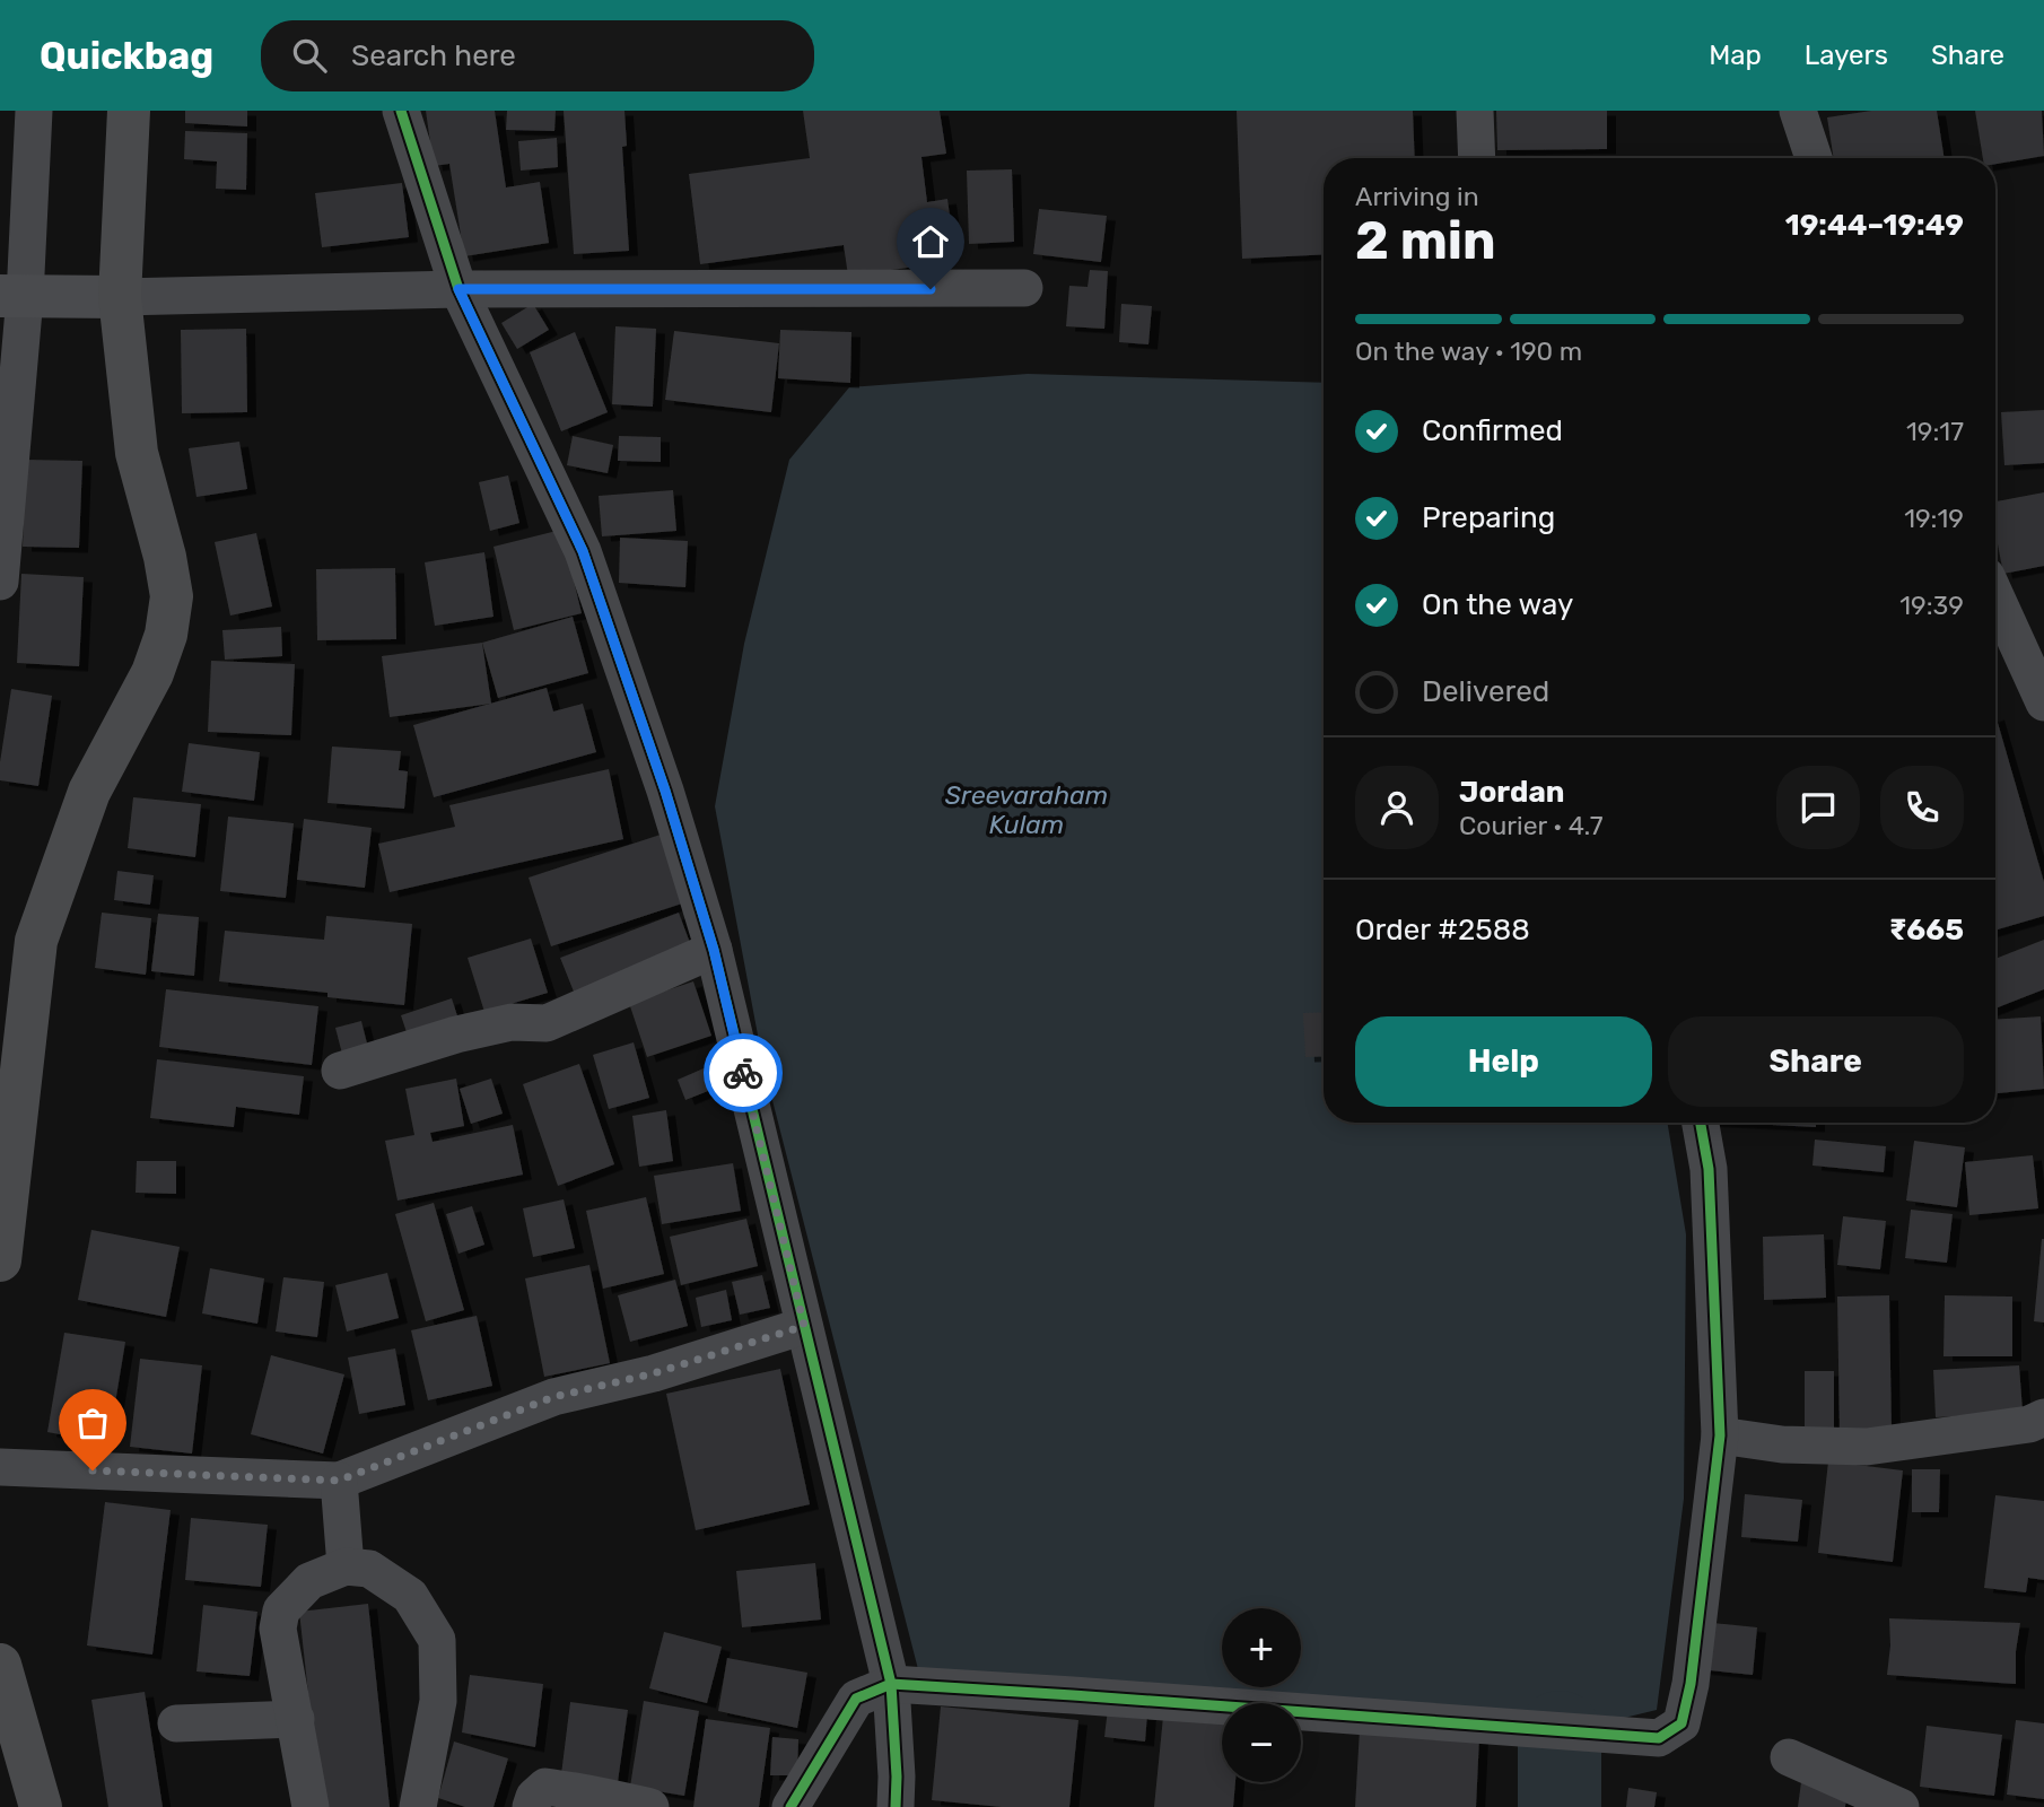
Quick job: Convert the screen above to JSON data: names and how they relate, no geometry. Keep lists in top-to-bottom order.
{
  "water": ["Sreevaraham Kulam"],
  "page": {
    "header": "Quickbag",
    "search": "Search here",
    "nav": ["Map", "Layers", "Share"],
    "heading": ["2 min", "Arriving in", "19:44–19:49"],
    "panel": [
      "Jordan",
      "Courier · 4.7",
      "Order #2588",
      "₹665"
    ],
    "bar": "On the way · 190 m",
    "list": [
      ["Confirmed", "19:17"],
      ["Preparing", "19:19"],
      ["On the way", "19:39"],
      "Delivered"
    ],
    "buttons": ["Help", "Share"],
    "map_buttons": ["+", "−"]
  }
}
